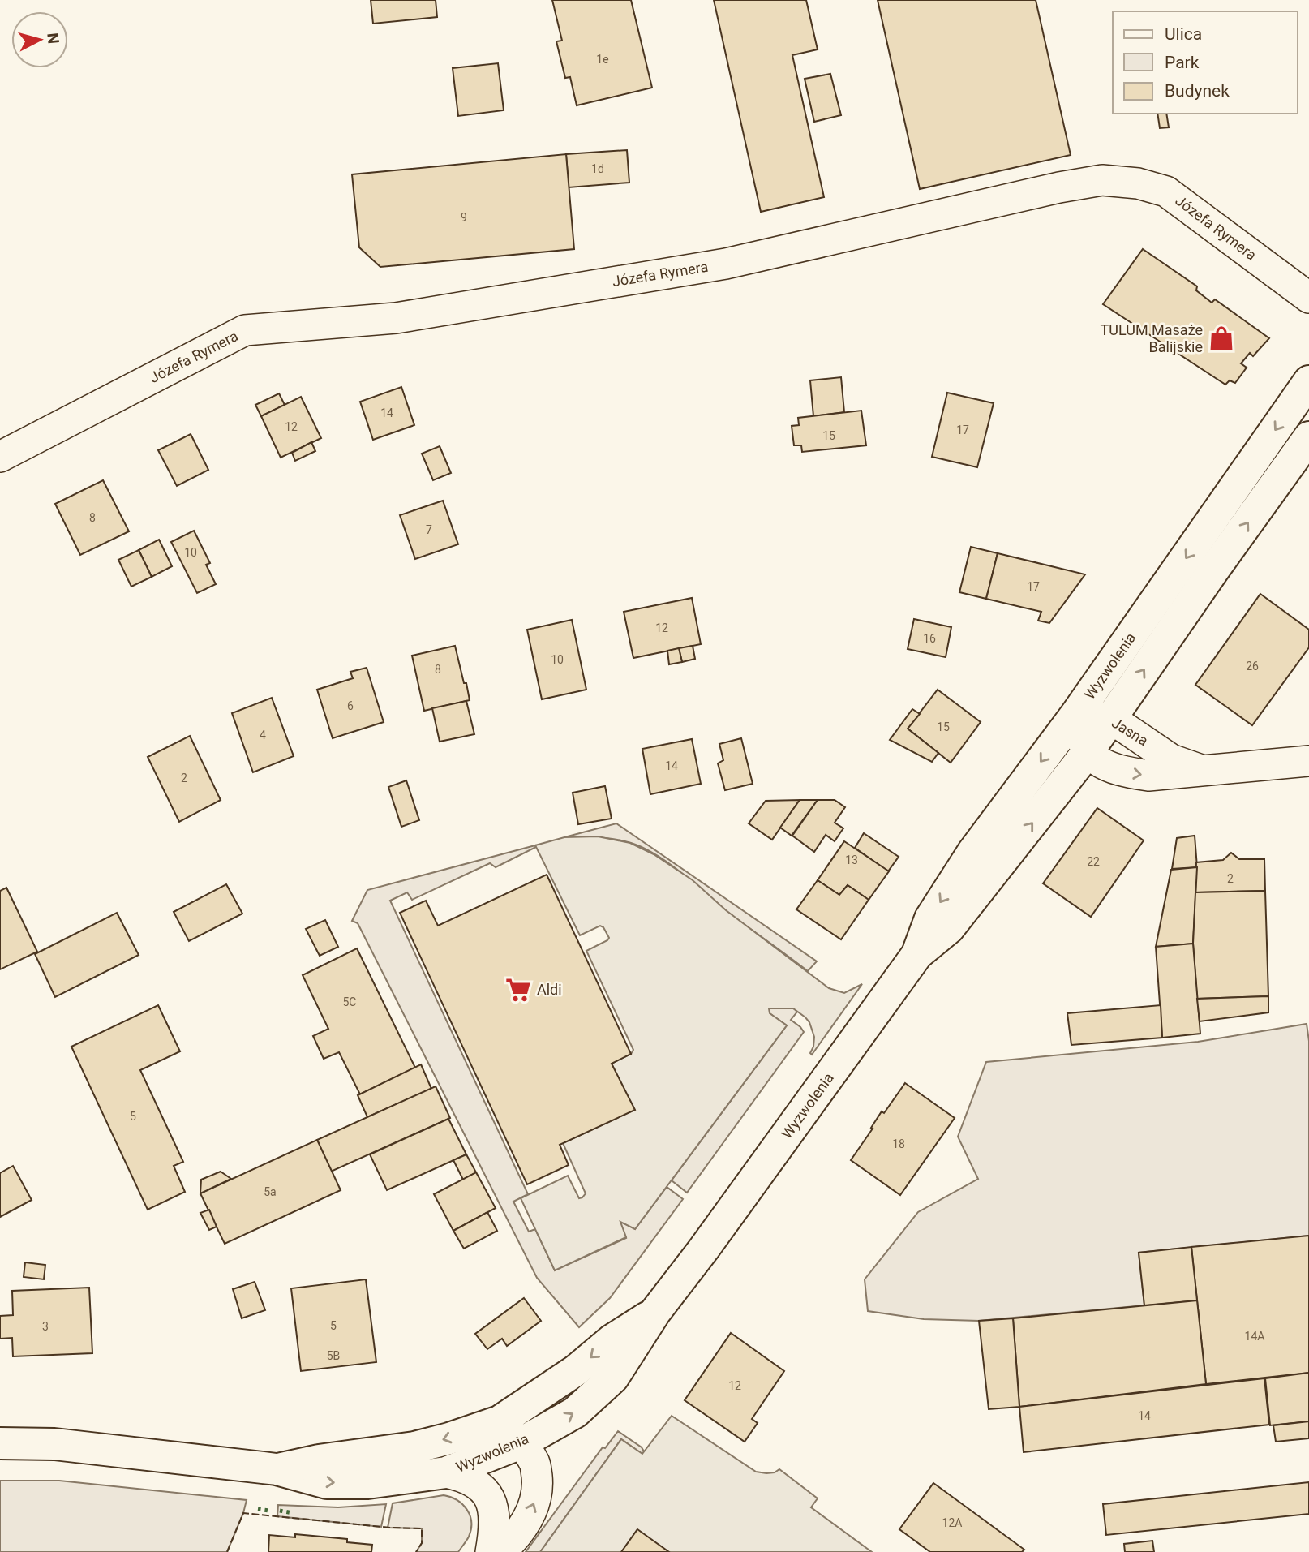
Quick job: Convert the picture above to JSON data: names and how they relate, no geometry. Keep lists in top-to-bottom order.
{
  "streets": {
    "street": ["Józefa Rymera", "Wyzwolenia", "Jasna"]
  },
  "crossings": [
    ["Wyzwolenia", "Jasna"]
  ],
  "places": {
    "shop": ["TULUM Masaże Balijskie"],
    "supermarket": ["Aldi"]
  },
  "house_numbers": [
    "1e",
    "1d",
    "9",
    "14",
    "12",
    "17",
    "15",
    "8",
    "7",
    "10",
    "17",
    "12",
    "16",
    "10",
    "26",
    "8",
    "6",
    "15",
    "4",
    "14",
    "2",
    "13",
    "22",
    "2",
    "5C",
    "5",
    "18",
    "5a",
    "5",
    "3",
    "14A",
    "5B",
    "12",
    "14",
    "12A"
  ],
  "legend": ["Ulica", "Park", "Budynek"],
  "north": "right"
}
